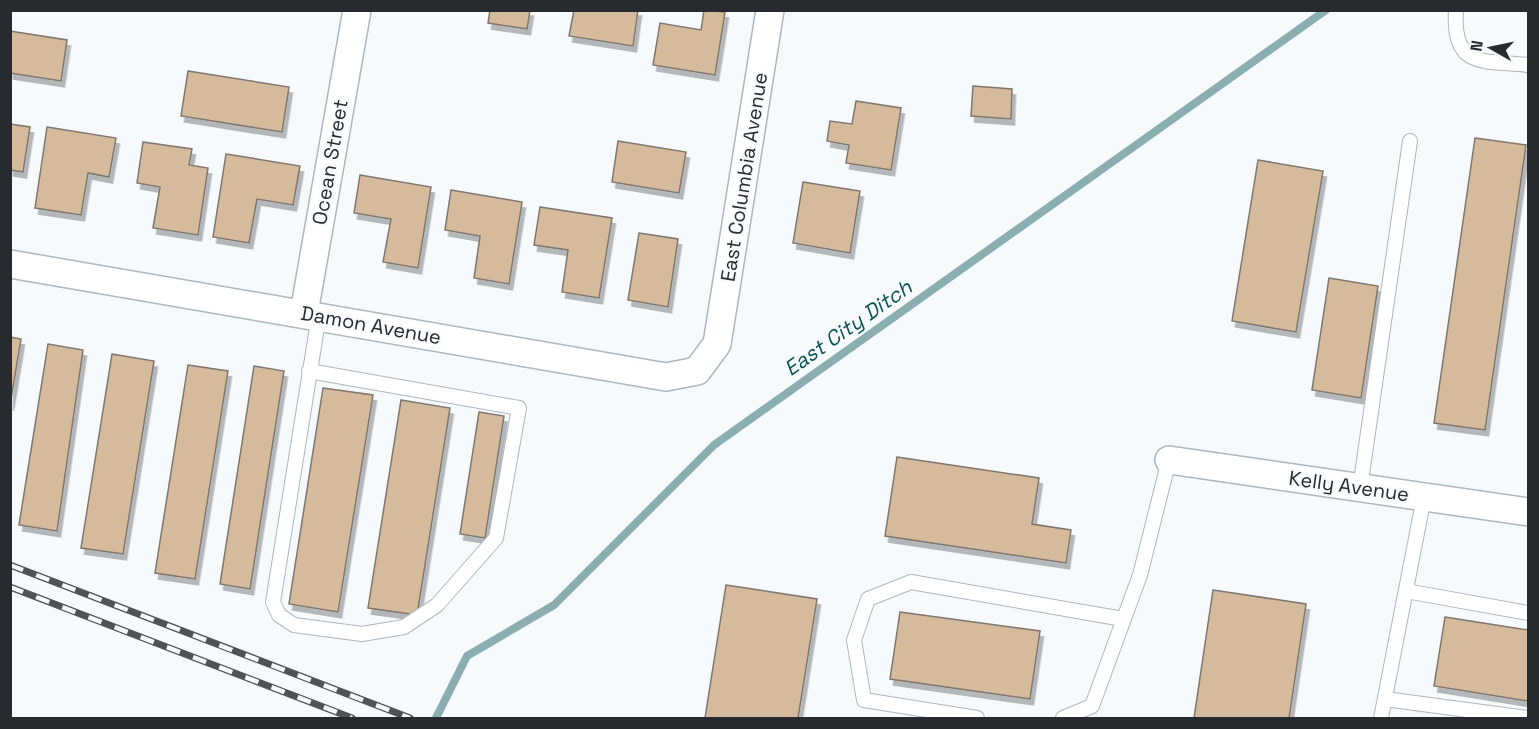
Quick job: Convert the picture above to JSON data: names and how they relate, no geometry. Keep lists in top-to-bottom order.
{
  "streets": {
    "street": [
      "Ocean Street",
      "East Columbia Avenue",
      "Damon Avenue",
      "Kelly Avenue"
    ]
  },
  "crossings": [
    ["Ocean Street", "Damon Avenue"],
    ["East Columbia Avenue", "Damon Avenue"]
  ],
  "water": ["East City Ditch"],
  "north": "left"
}
